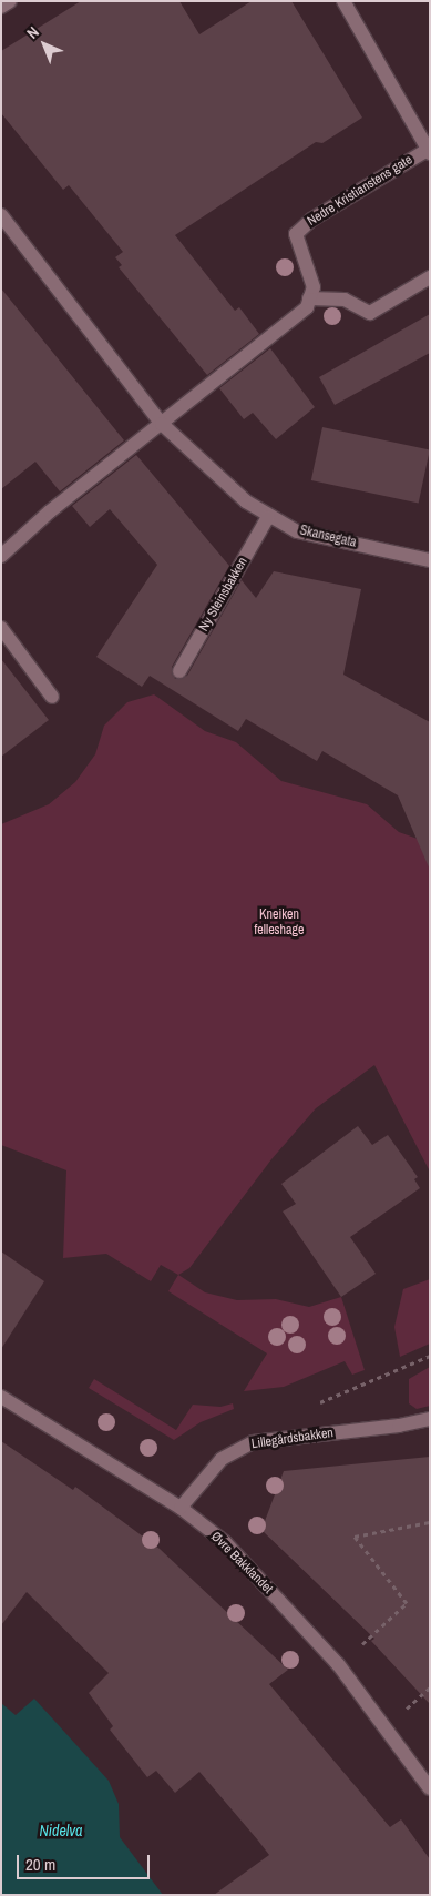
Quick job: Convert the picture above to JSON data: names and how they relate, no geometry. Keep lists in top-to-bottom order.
{
  "streets": {
    "street": [
      "Nedre Kristianstens gate",
      "Skansegata",
      "Ny Steinsbakken",
      "Lillegårdsbakken",
      "Øvre Bakklandet"
    ]
  },
  "crossings": [
    ["Skansegata", "Ny Steinsbakken"],
    ["Lillegårdsbakken", "Øvre Bakklandet"]
  ],
  "water": ["Nidelva"],
  "parks": ["Kneiken felleshage"],
  "scale_bar": "20 m",
  "north": "top left"
}
